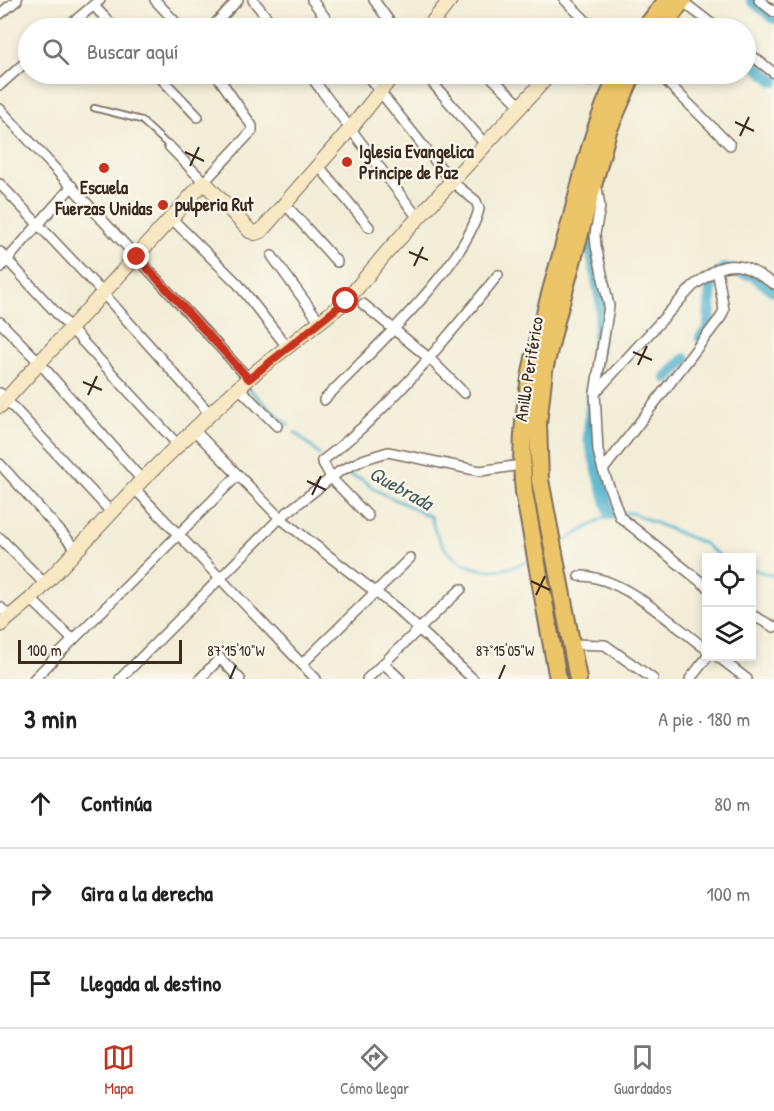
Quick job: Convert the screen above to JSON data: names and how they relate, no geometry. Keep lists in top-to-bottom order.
{
  "streets": {
    "highway": ["Anillo Periférico"]
  },
  "water": ["Quebrada"],
  "places": ["Iglesia Evangelica Principe de Paz", "Escuela Fuerzas Unidas", "pulperia Rut"],
  "scale_bar": "100 m",
  "page": {
    "search": "Buscar aquí",
    "scale": "100 m",
    "heading": ["3 min", "A pie · 180 m"],
    "list": [
      ["Continúa", "80 m"],
      ["Gira a la derecha", "100 m"],
      "Llegada al destino"
    ],
    "nav": ["Mapa", "Cómo llegar", "Guardados"]
  },
  "coordinates": ["87°15'10\"W", "87°15'05\"W"]
}
